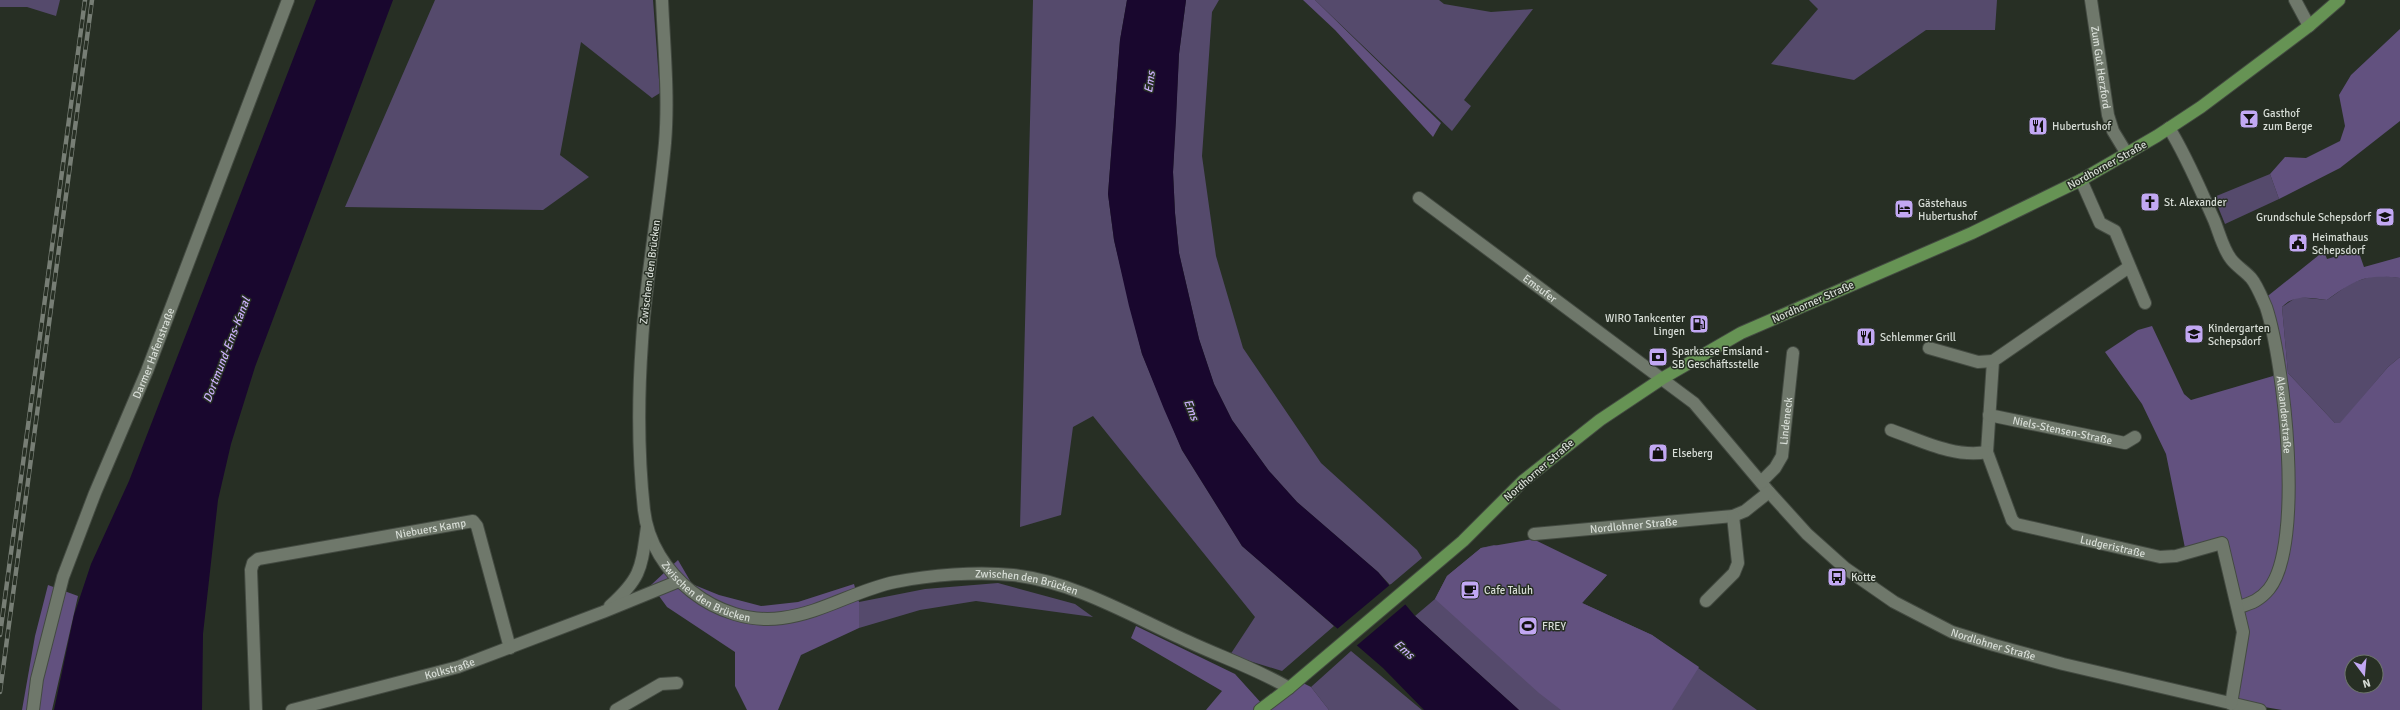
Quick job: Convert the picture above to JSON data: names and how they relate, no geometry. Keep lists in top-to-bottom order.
{
  "streets": {
    "main road": ["Nordhorner Straße"],
    "street": [
      "Zum Gut Herzford",
      "Zwischen den Brücken",
      "Emsufer",
      "Darmer Hafenstraße",
      "Alexanderstraße",
      "Lindeneck",
      "Niels-Stensen-Straße",
      "Nordlohner Straße",
      "Niebuers Kamp",
      "Ludgeristraße",
      "Kolkstraße"
    ]
  },
  "crossings": [
    ["Zum Gut Herzford", "Nordhorner Straße"],
    ["Nordhorner Straße", "Zwischen den Brücken"],
    ["Nordhorner Straße", "Emsufer"],
    ["Nordhorner Straße", "Alexanderstraße"],
    ["Nordhorner Straße", "Nordlohner Straße"],
    ["Zwischen den Brücken", "Kolkstraße"],
    ["Emsufer", "Nordlohner Straße"],
    ["Alexanderstraße", "Ludgeristraße"],
    ["Lindeneck", "Nordlohner Straße"],
    ["Niels-Stensen-Straße", "Ludgeristraße"],
    ["Niebuers Kamp", "Kolkstraße"]
  ],
  "water": ["Ems", "Dortmund-Ems-Kanal"],
  "places": {
    "bar": ["Gasthof zum Berge"],
    "restaurant": ["Hubertushof", "Schlemmer Grill"],
    "church": ["St. Alexander"],
    "hotel": ["Gästehaus Hubertushof"],
    "school or university": ["Grundschule Schepsdorf", "Kindergarten Schepsdorf"],
    "public building": ["Heimathaus Schepsdorf"],
    "fuel station": ["WIRO Tankcenter Lingen"],
    "bank": ["Sparkasse Emsland - SB Geschäftsstelle"],
    "shop": ["Elseberg"],
    "bus stop": ["Kotte"],
    "cafe": ["Cafe Taluh"],
    "sports": ["FREY"]
  },
  "north": "bottom"
}
